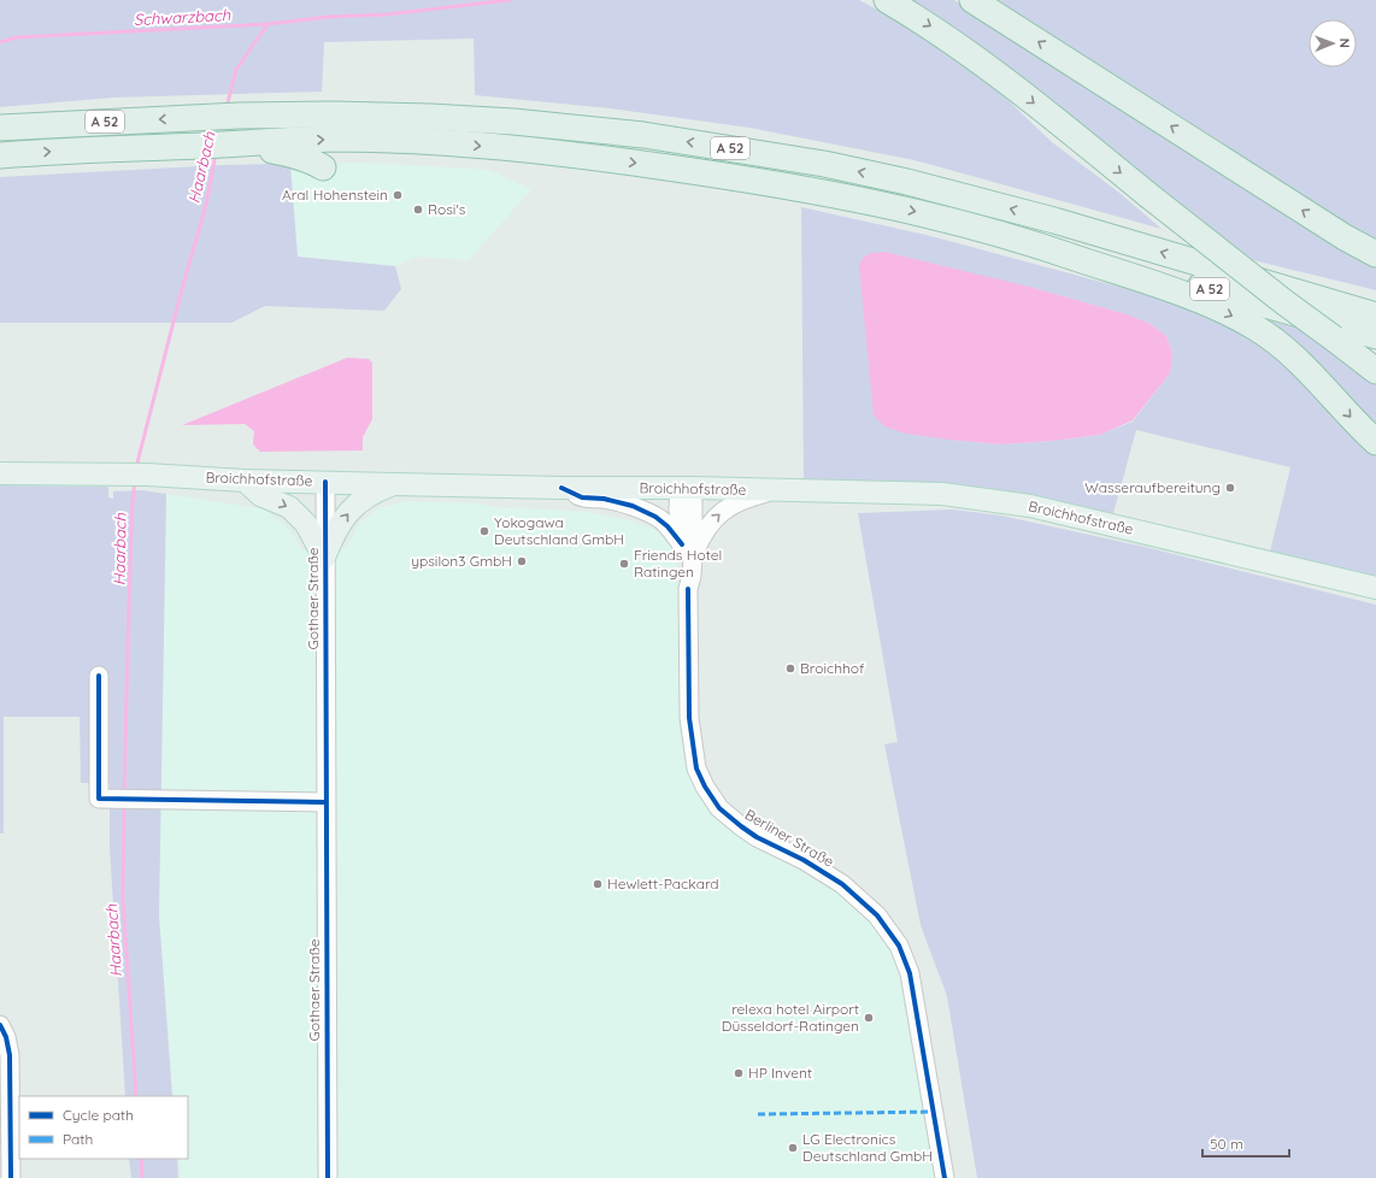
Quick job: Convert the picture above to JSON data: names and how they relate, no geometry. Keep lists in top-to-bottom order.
{
  "streets": {
    "highway": ["A 52"],
    "main road": ["Broichhofstraße"],
    "street": ["Gothaer Straße", "Berliner Straße"]
  },
  "crossings": [
    ["Broichhofstraße", "Gothaer Straße"],
    ["Broichhofstraße", "Berliner Straße"]
  ],
  "water": ["Schwarzbach", "Haarbach"],
  "places": [
    "Aral Hohenstein",
    "Rosi's",
    "Wasseraufbereitung",
    "Yokogawa Deutschland GmbH",
    "ypsilon3 GmbH",
    "Friends Hotel Ratingen",
    "Broichhof",
    "Hewlett-Packard",
    "relexa hotel Airport Düsseldorf-Ratingen",
    "HP Invent",
    "LG Electronics Deutschland GmbH"
  ],
  "legend": ["Cycle path", "Path"],
  "scale_bar": "50 m",
  "north": "right"
}
